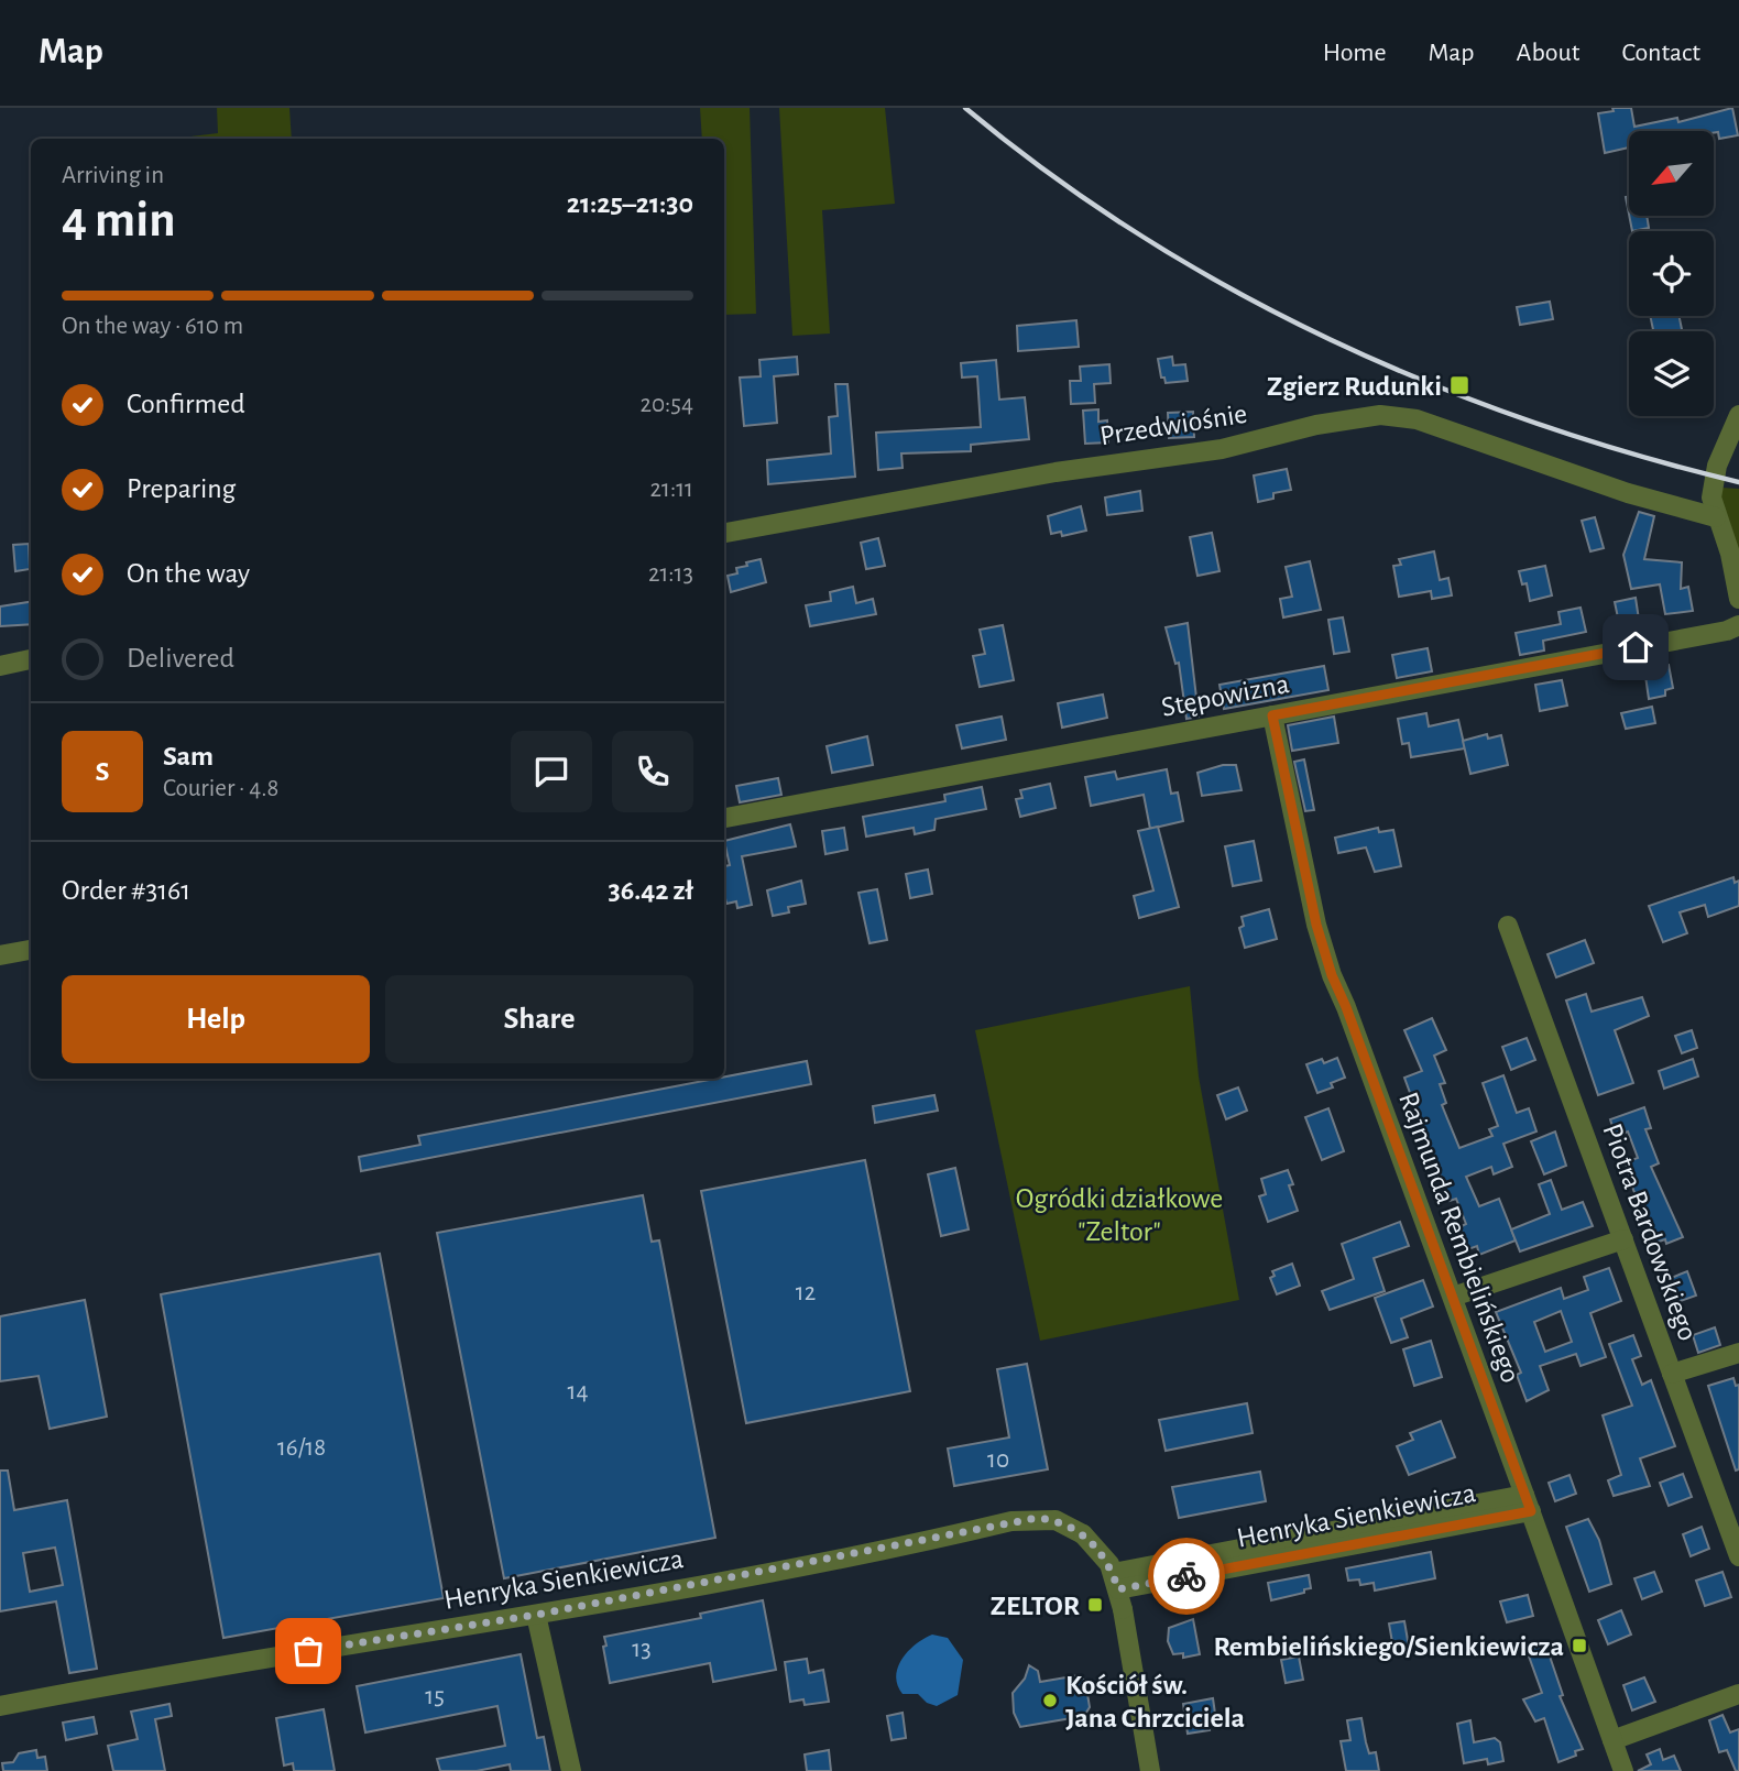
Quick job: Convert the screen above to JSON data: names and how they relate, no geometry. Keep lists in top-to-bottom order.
{
  "streets": {
    "street": [
      "Przedwiośnie",
      "Stępowizna",
      "Piotra Bardowskiego",
      "Rajmunda Rembielińskiego",
      "Henryka Sienkiewicza"
    ]
  },
  "crossings": [
    ["Stępowizna", "Rajmunda Rembielińskiego"],
    ["Rajmunda Rembielińskiego", "Henryka Sienkiewicza"]
  ],
  "parks": ["Ogródki działkowe \"Zeltor\""],
  "places": {
    "transit": ["Zgierz Rudunki", "ZELTOR", "Rembielińskiego/Sienkiewicza"],
    "other": ["Kościół św. Jana Chrzciciela"]
  },
  "house_numbers": [
    "12",
    "14",
    "16/18",
    "10",
    "13",
    "15"
  ],
  "north": "bottom left",
  "page": {
    "header": "Map",
    "nav": [
      "Home",
      "Map",
      "About",
      "Contact"
    ],
    "heading": ["4 min", "Arriving in", "21:25–21:30"],
    "panel": [
      "Sam",
      "Courier · 4.8",
      "Order #3161",
      "36.42 zł"
    ],
    "bar": "On the way · 610 m",
    "list": [
      ["Confirmed", "20:54"],
      ["Preparing", "21:11"],
      ["On the way", "21:13"],
      "Delivered"
    ],
    "round": "S",
    "buttons": ["Help", "Share"]
  }
}
